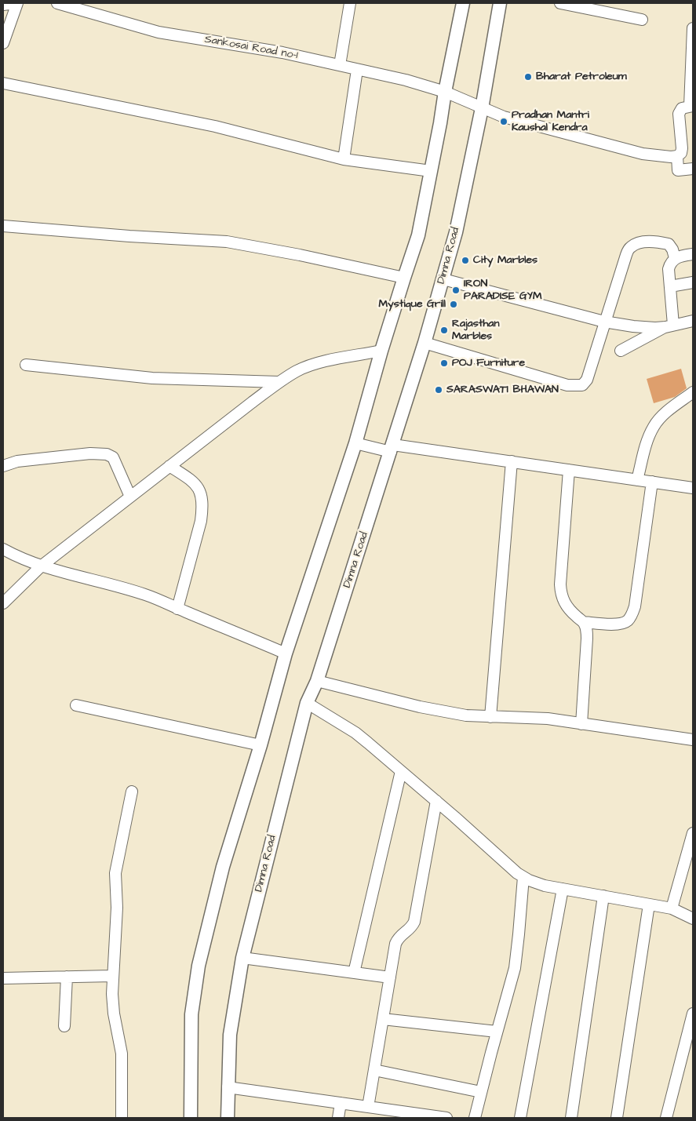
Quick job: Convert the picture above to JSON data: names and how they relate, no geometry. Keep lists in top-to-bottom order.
{
  "streets": {
    "street": ["Sankosai Road no-1", "Dimna Road"]
  },
  "crossings": [
    ["Sankosai Road no-1", "Dimna Road"]
  ],
  "places": [
    "Bharat Petroleum",
    "Pradhan Mantri Kaushal Kendra",
    "City Marbles",
    "IRON PARADISE GYM",
    "Mystique Grill",
    "Rajasthan Marbles",
    "POJ Furniture",
    "SARASWATI BHAWAN"
  ]
}
